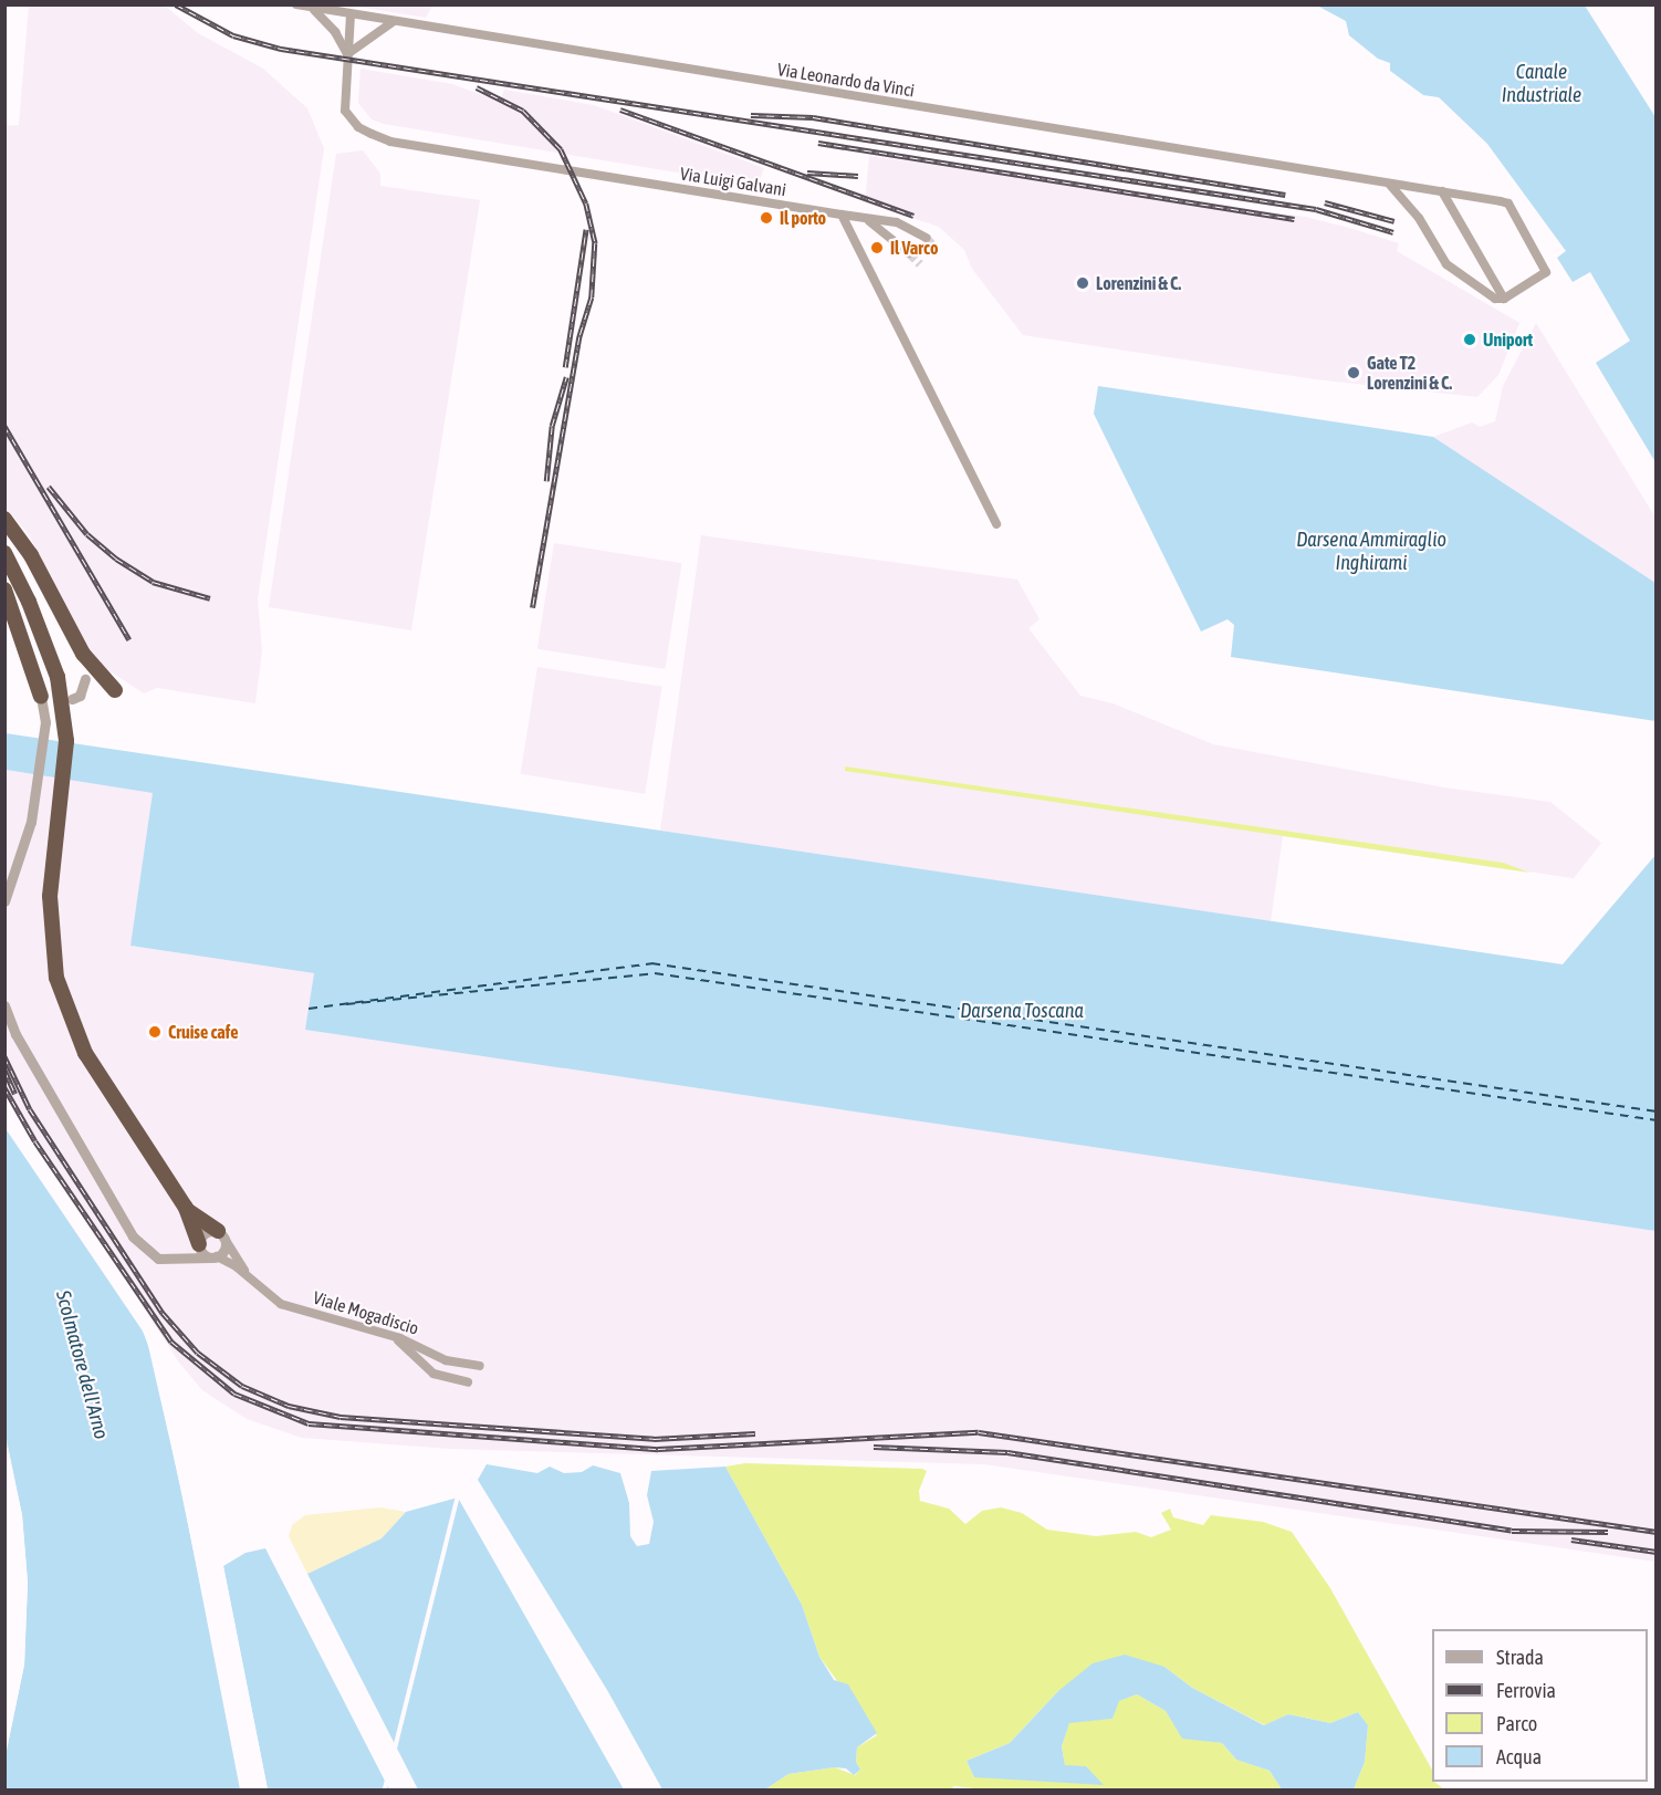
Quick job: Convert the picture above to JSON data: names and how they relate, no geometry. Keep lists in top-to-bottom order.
{
  "streets": {
    "street": ["Via Leonardo da Vinci", "Via Luigi Galvani", "Viale Mogadiscio"]
  },
  "crossings": [
    ["Via Leonardo da Vinci", "Via Luigi Galvani"]
  ],
  "water": [
    "Canale Industriale",
    "Darsena Ammiraglio Inghirami",
    "Darsena Toscana",
    "Scolmatore dell'Arno"
  ],
  "places": [
    "Il porto",
    "Il Varco",
    "Lorenzini & C.",
    "Uniport",
    "Gate T2 Lorenzini & C.",
    "Cruise cafe"
  ],
  "legend": [
    "Strada",
    "Ferrovia",
    "Parco",
    "Acqua"
  ]
}
